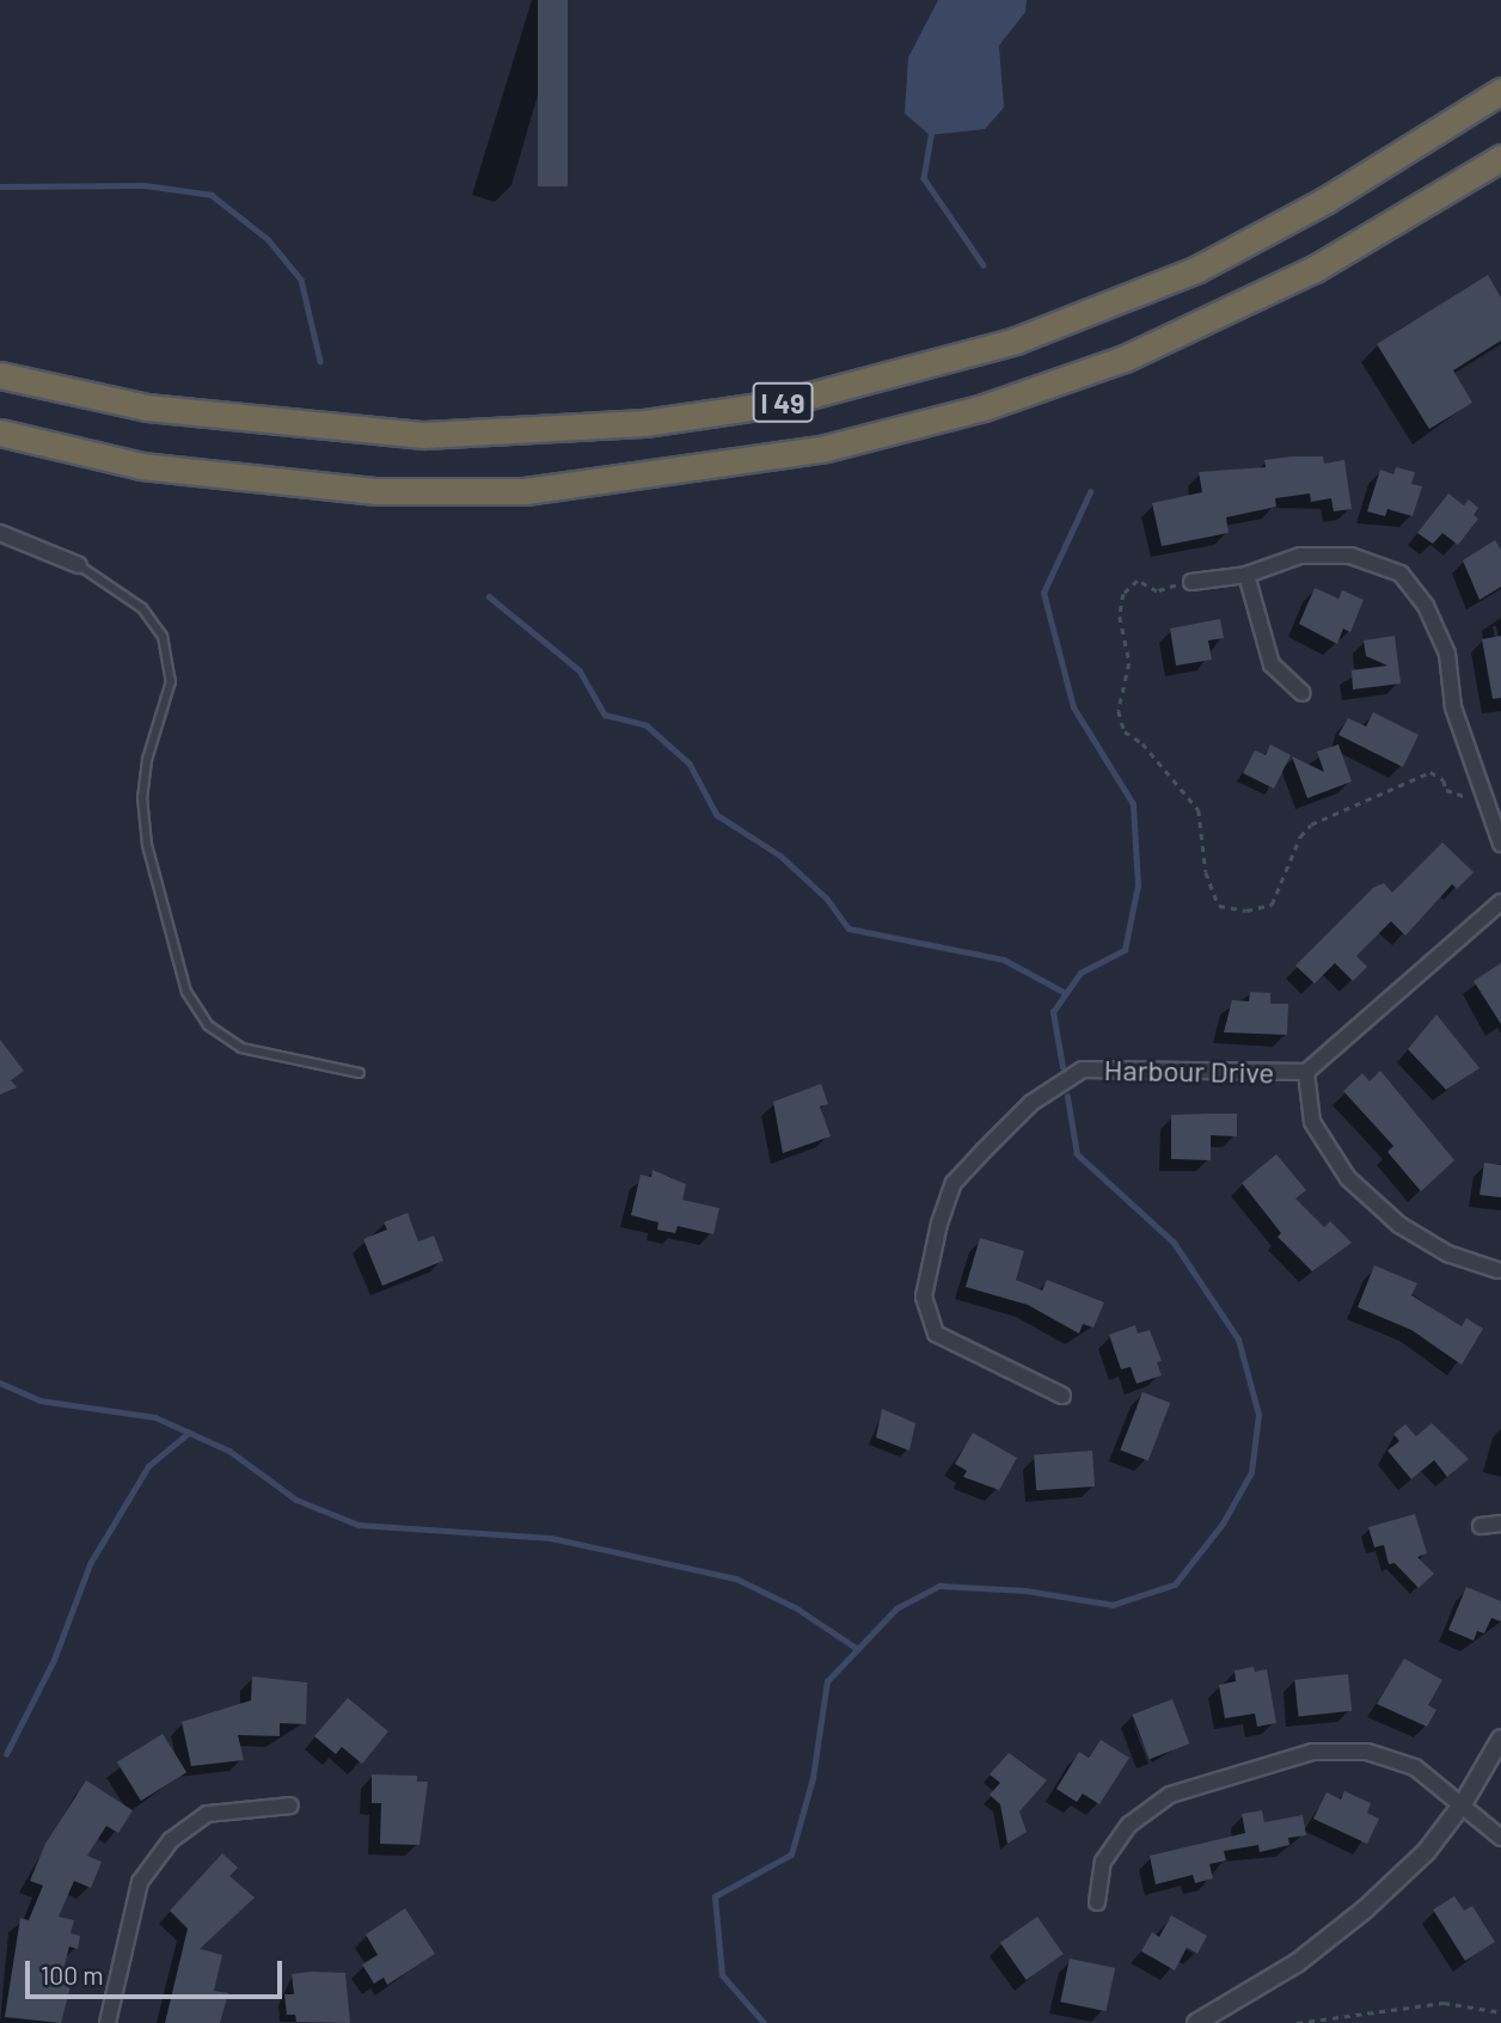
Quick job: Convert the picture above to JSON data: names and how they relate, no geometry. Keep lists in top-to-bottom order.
{
  "streets": {
    "highway": ["I 49"],
    "street": ["Harbour Drive"]
  },
  "scale_bar": "100 m"
}
